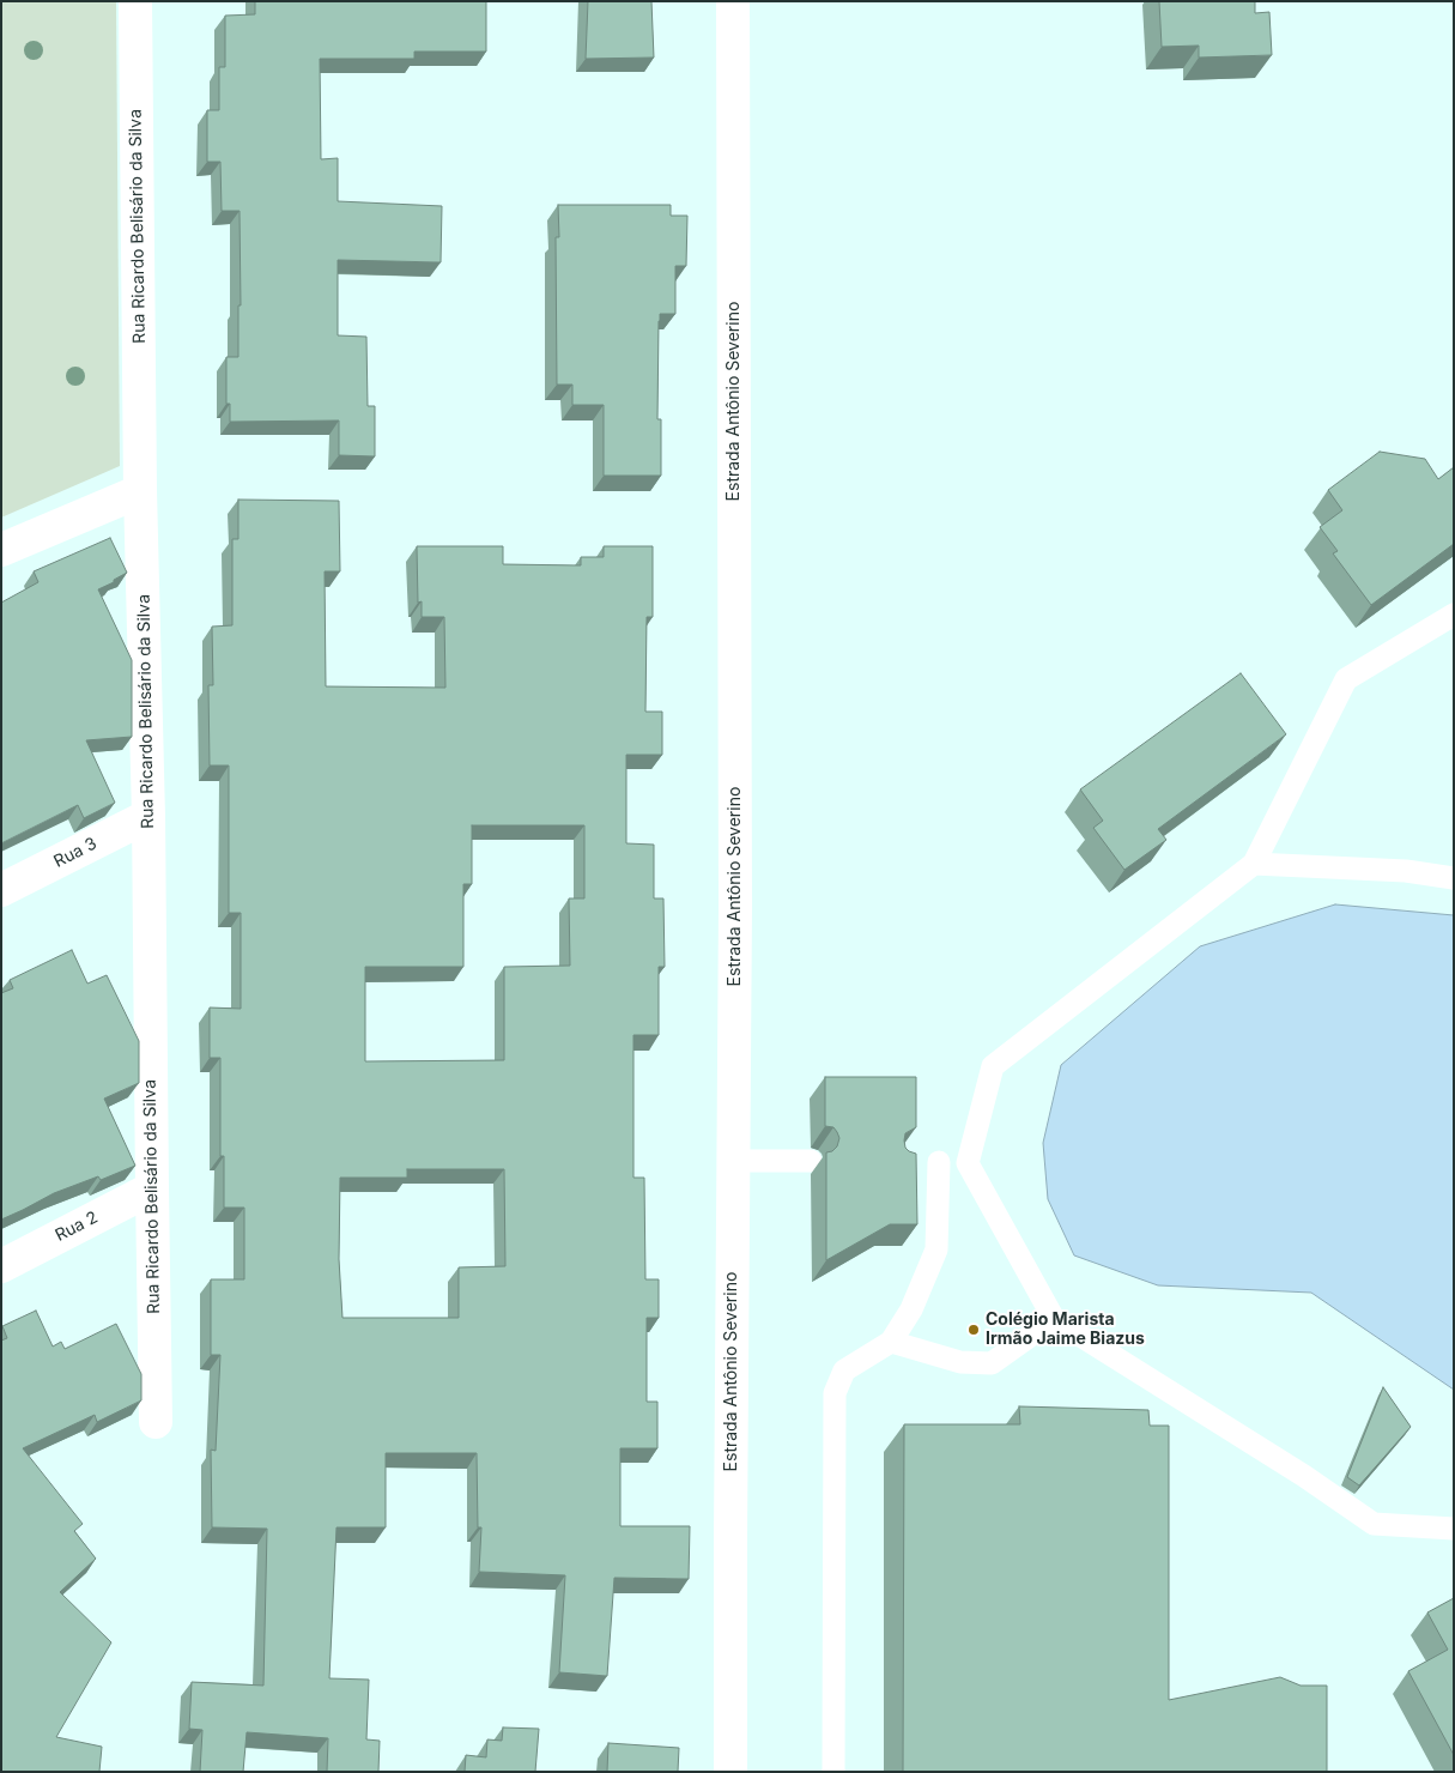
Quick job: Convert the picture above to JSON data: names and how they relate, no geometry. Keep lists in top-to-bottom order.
{
  "streets": {
    "street": [
      "Rua Ricardo Belisário da Silva",
      "Estrada Antônio Severino",
      "Rua 3",
      "Rua 2"
    ]
  },
  "crossings": [
    ["Rua Ricardo Belisário da Silva", "Rua 3"],
    ["Rua Ricardo Belisário da Silva", "Rua 2"]
  ],
  "places": ["Colégio Marista Irmão Jaime Biazus"]
}
